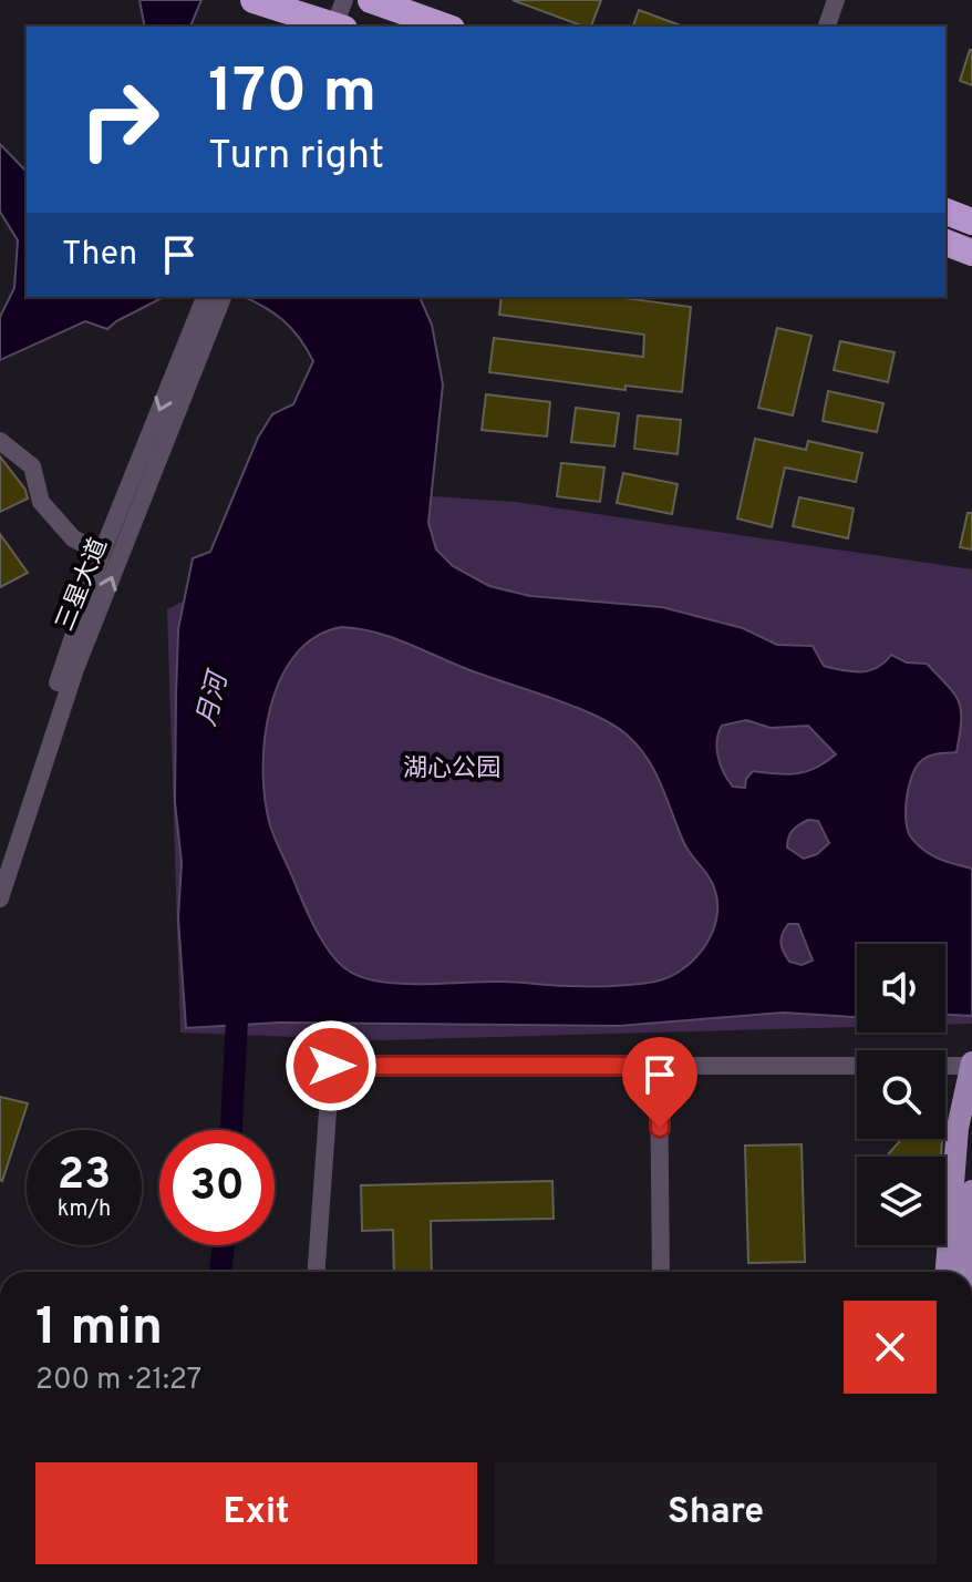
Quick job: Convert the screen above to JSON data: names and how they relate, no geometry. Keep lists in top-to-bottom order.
{
  "streets": {
    "street": ["三星大道"]
  },
  "water": ["月河"],
  "parks": ["湖心公园"],
  "page": {
    "turn": ["170 m", "Turn right"],
    "then": "Then",
    "speed": "23 km/h",
    "limit": "30",
    "heading": ["1 min", "200 m · 21:27"],
    "buttons": ["Exit", "Share"]
  }
}
